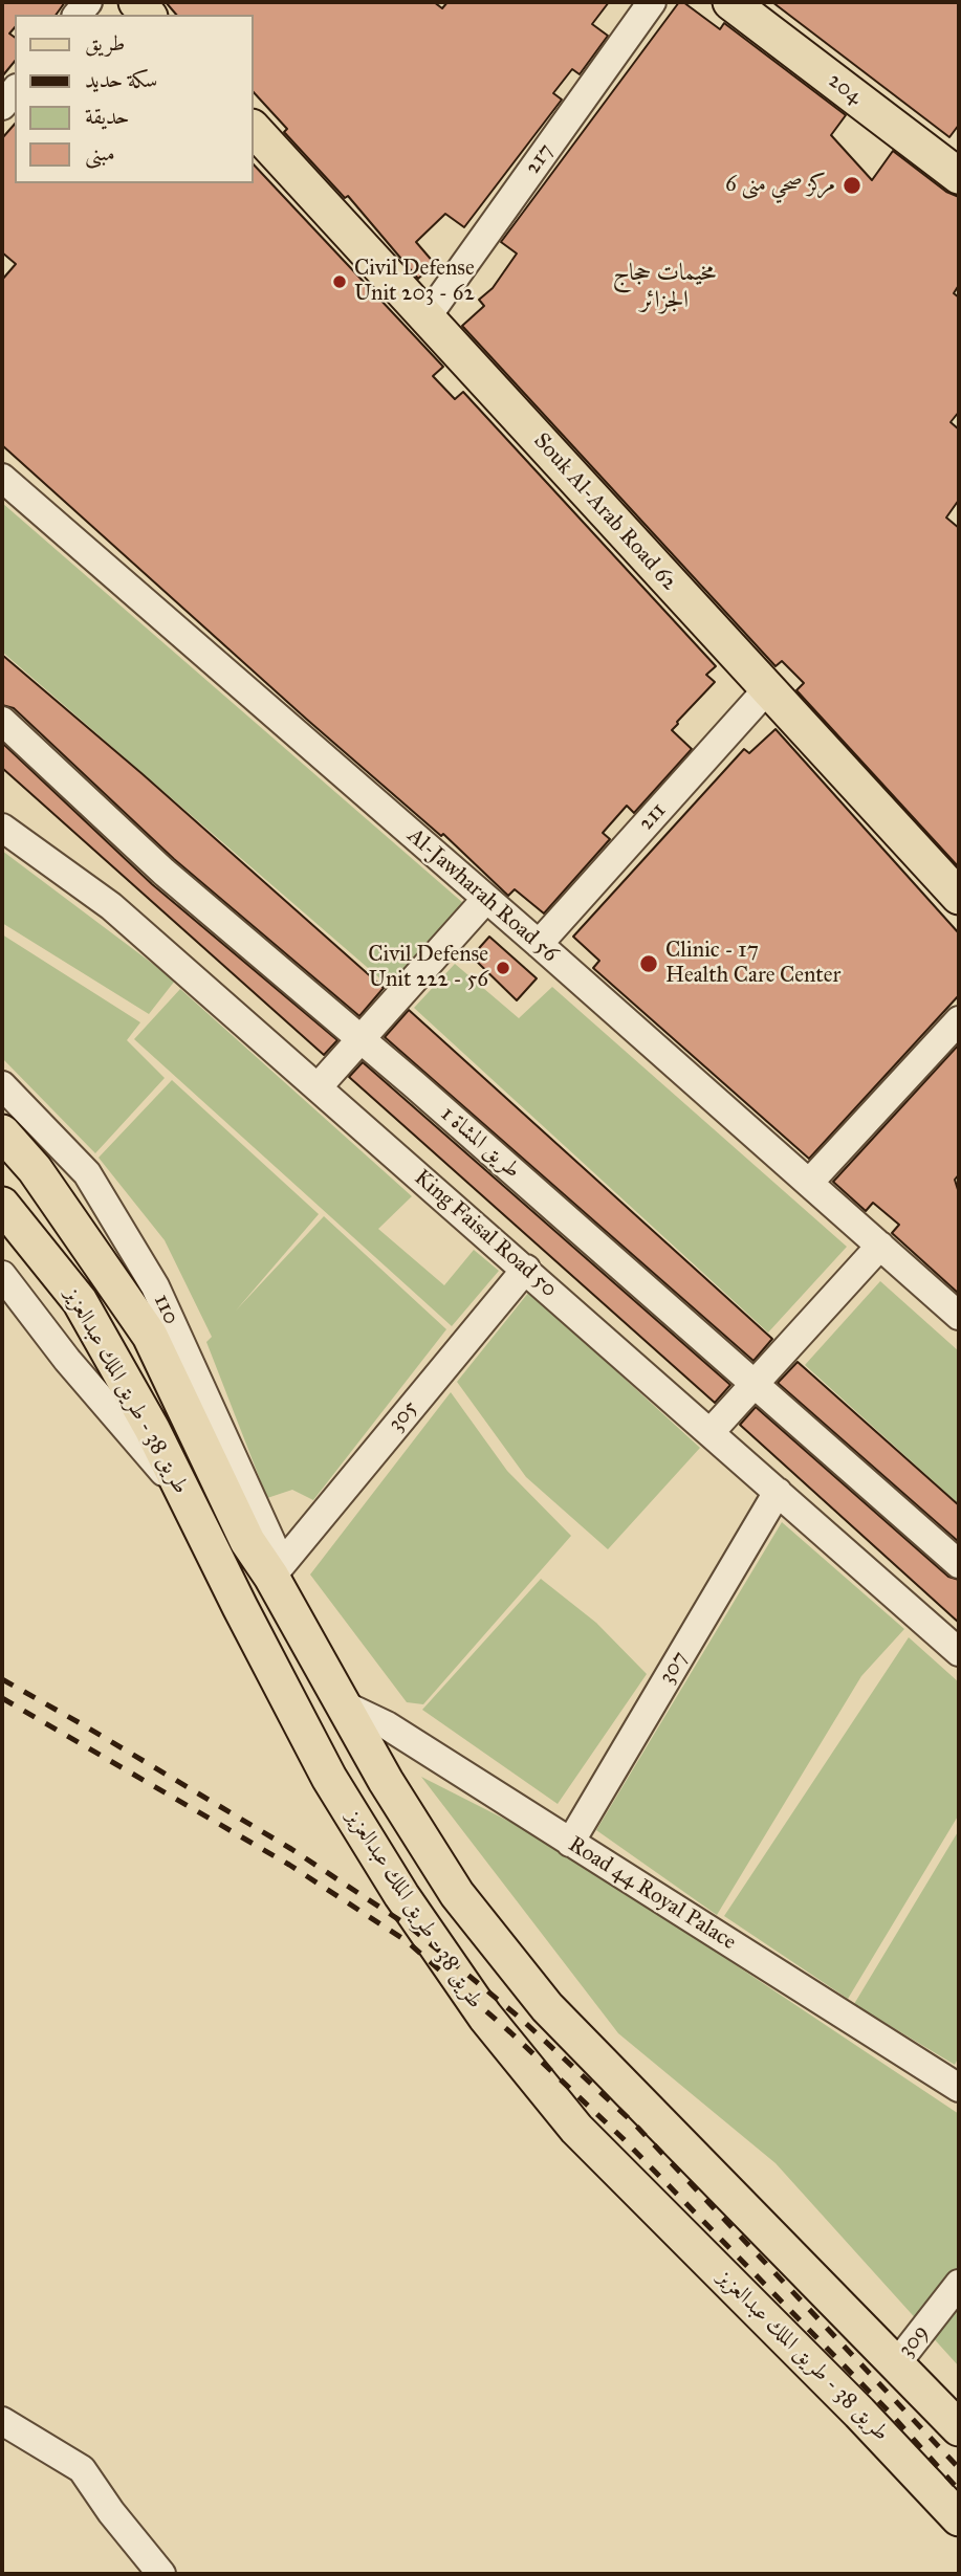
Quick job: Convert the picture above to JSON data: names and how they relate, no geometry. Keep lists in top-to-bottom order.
{
  "streets": {
    "main road": ["204", "Souk Al-Arab Road 62", "طريق 38 - طريق الملك عبدالعزيز"],
    "street": [
      "217",
      "211",
      "Al-Jawharah Road 56",
      "طريق المشاة 1",
      "King Faisal Road 50",
      "110",
      "305",
      "307",
      "Road 44 Royal Palace",
      "309"
    ]
  },
  "crossings": [
    ["217", "Souk Al-Arab Road 62"],
    ["Souk Al-Arab Road 62", "211"],
    ["211", "Al-Jawharah Road 56"],
    ["King Faisal Road 50", "305"],
    ["King Faisal Road 50", "307"],
    ["110", "طريق 38 - طريق الملك عبدالعزيز"],
    ["110", "305"],
    ["طريق 38 - طريق الملك عبدالعزيز", "305"],
    ["طريق 38 - طريق الملك عبدالعزيز", "Road 44 Royal Palace"],
    ["طريق 38 - طريق الملك عبدالعزيز", "309"],
    ["307", "Road 44 Royal Palace"]
  ],
  "districts": ["مخيمات حجاج الجزائر"],
  "places": [
    "مركز صحي منى 6",
    "Civil Defense Unit 203 - 62",
    "Clinic - 17 Health Care Center",
    "Civil Defense Unit 222 - 56"
  ],
  "legend": [
    "طريق",
    "سكة حديد",
    "حديقة",
    "مبنى"
  ]
}
